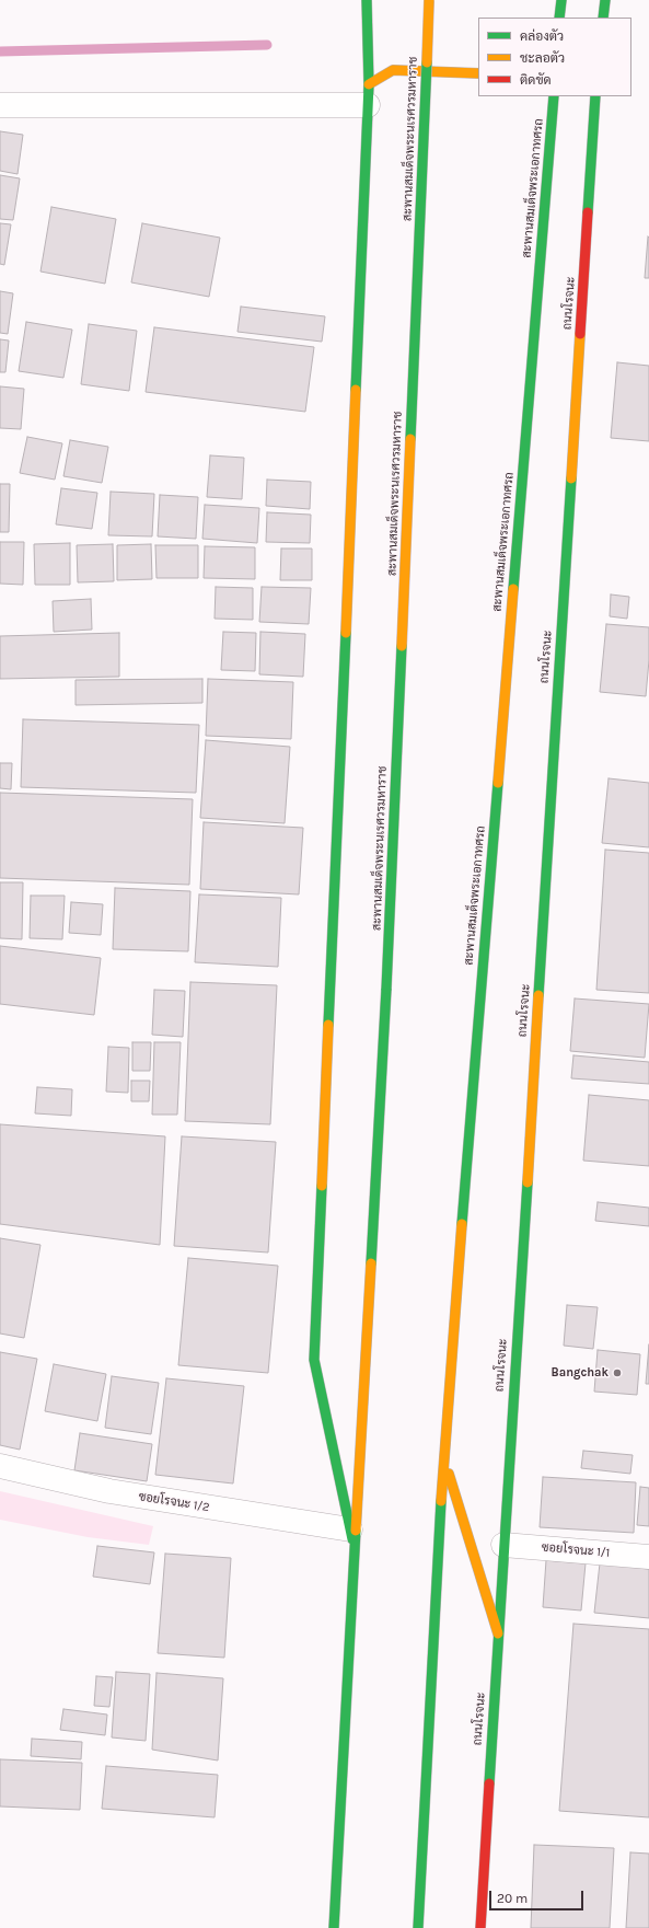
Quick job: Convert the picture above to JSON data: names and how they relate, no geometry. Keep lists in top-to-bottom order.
{
  "streets": {
    "main road": ["สะพานสมเด็จพระนเรศวรมหาราช", "สะพานสมเด็จพระเอกาทศรถ", "ถนนโรจนะ"],
    "street": ["ซอยโรจนะ 1/2", "ซอยโรจนะ 1/1"]
  },
  "crossings": [
    ["ถนนโรจนะ", "ซอยโรจนะ 1/1"]
  ],
  "places": ["Bangchak"],
  "legend": ["คล่องตัว", "ชะลอตัว", "ติดขัด"],
  "scale_bar": "20 m"
}
